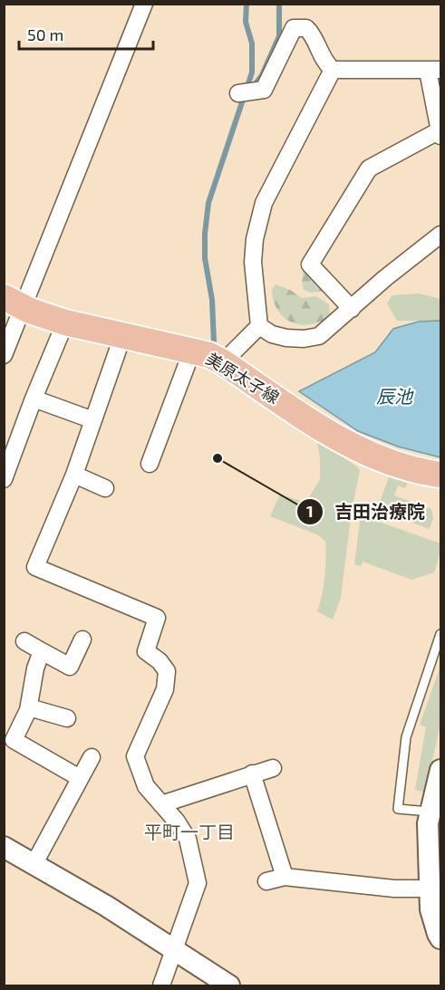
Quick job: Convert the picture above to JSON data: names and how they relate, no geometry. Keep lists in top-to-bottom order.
{
  "streets": {
    "main road": ["美原太子線"]
  },
  "districts": ["平町一丁目"],
  "water": ["辰池"],
  "places": ["吉田治療院"],
  "scale_bar": "50 m"
}
